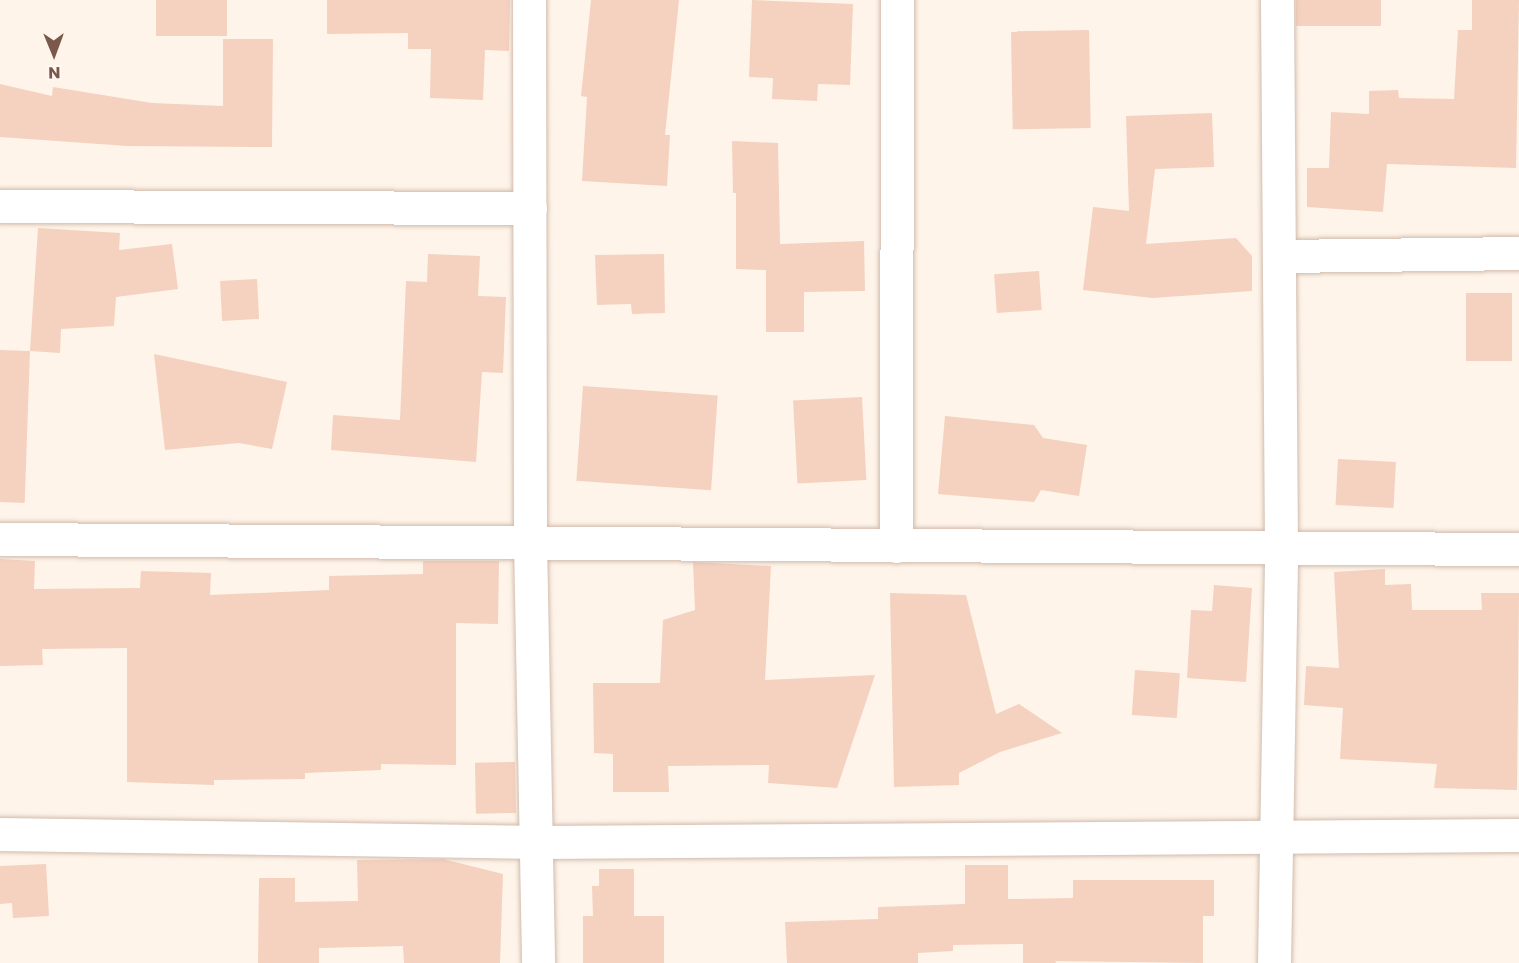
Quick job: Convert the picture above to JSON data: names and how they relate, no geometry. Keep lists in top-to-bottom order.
{
  "north": "bottom"
}
